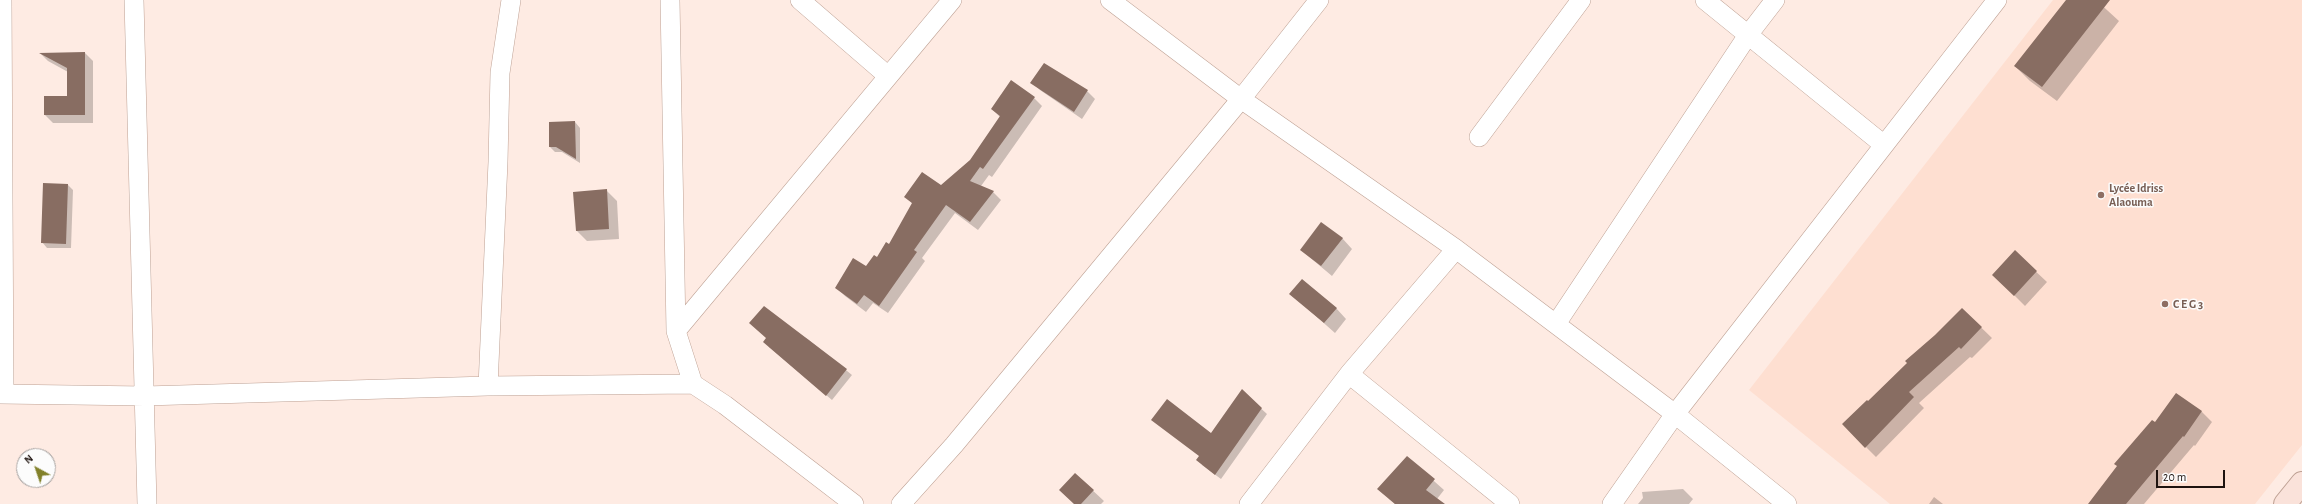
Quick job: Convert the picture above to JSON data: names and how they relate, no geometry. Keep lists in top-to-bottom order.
{
  "places": ["Lycée Idriss Alaouma", "C E G 3"],
  "scale_bar": "20 m",
  "north": "top left"
}
